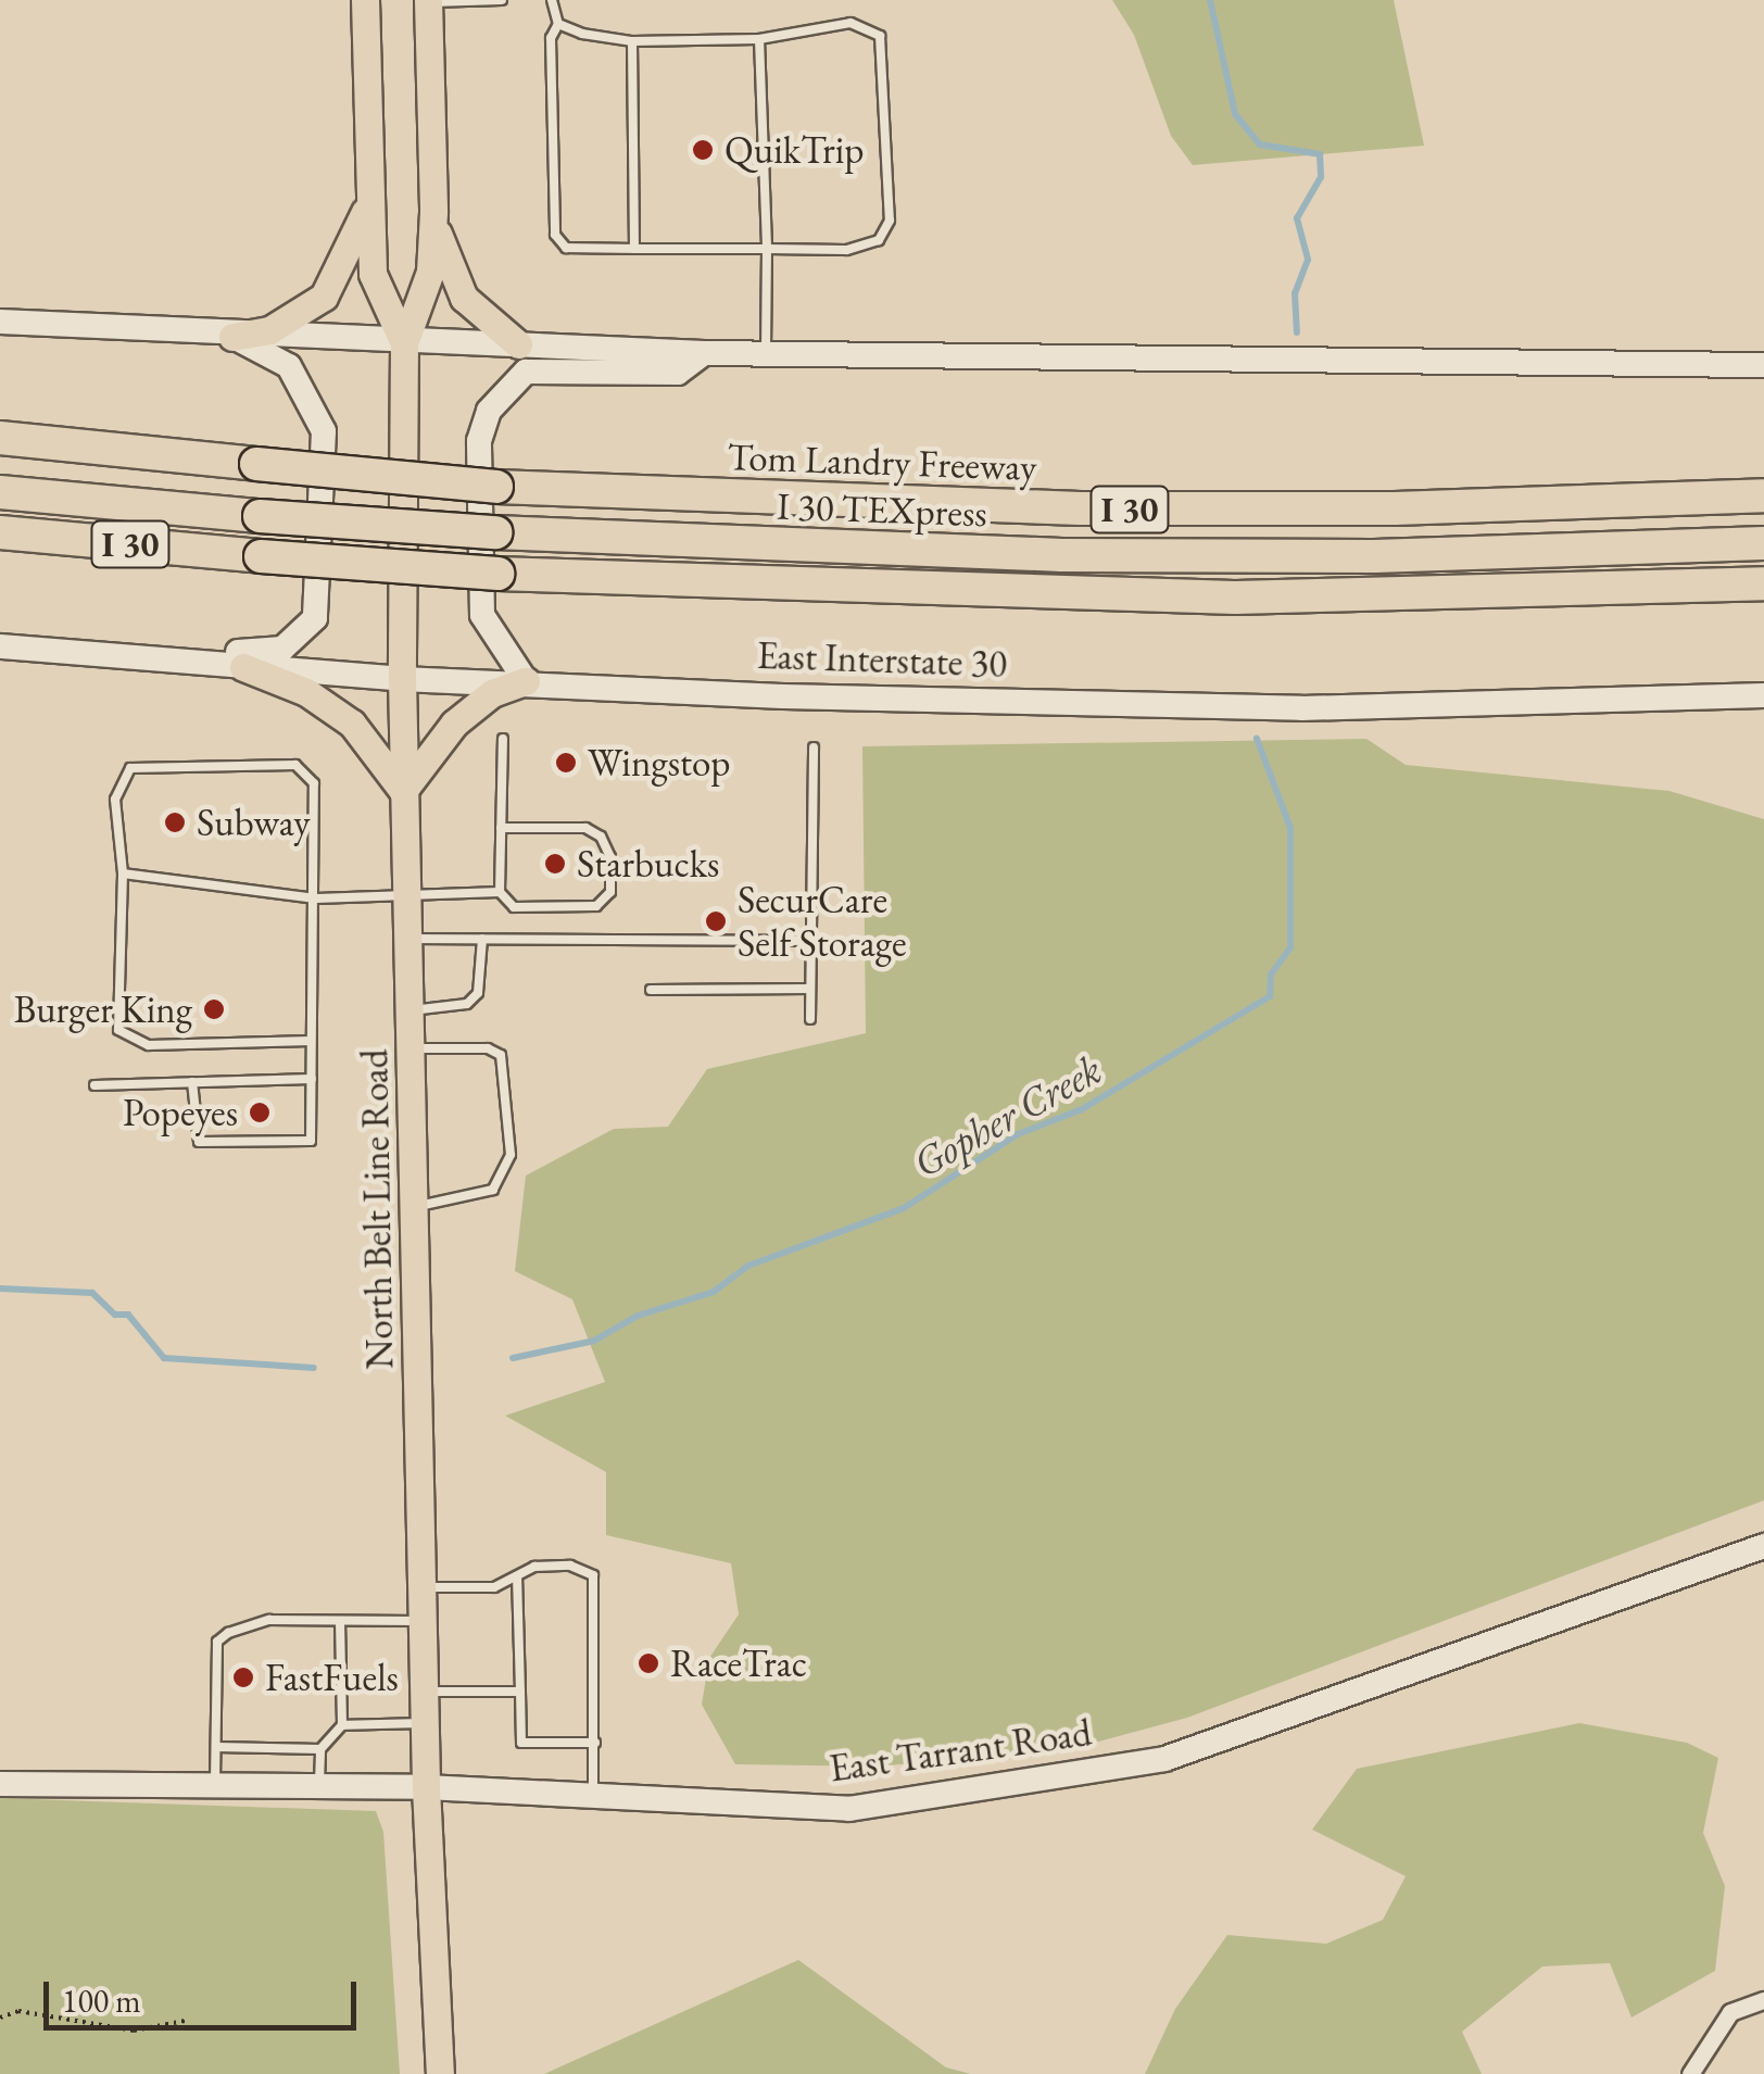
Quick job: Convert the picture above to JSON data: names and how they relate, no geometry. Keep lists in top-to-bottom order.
{
  "streets": {
    "highway": ["Tom Landry Freeway", "I 30 TEXpress", "I 30"],
    "main road": ["East Interstate 30", "North Belt Line Road", "East Tarrant Road"]
  },
  "crossings": [
    ["East Interstate 30", "North Belt Line Road"],
    ["North Belt Line Road", "East Tarrant Road"]
  ],
  "water": ["Gopher Creek"],
  "places": [
    "QuikTrip",
    "Wingstop",
    "Subway",
    "Starbucks",
    "SecurCare Self Storage",
    "Burger King",
    "Popeyes",
    "RaceTrac",
    "FastFuels"
  ],
  "scale_bar": "100 m"
}
